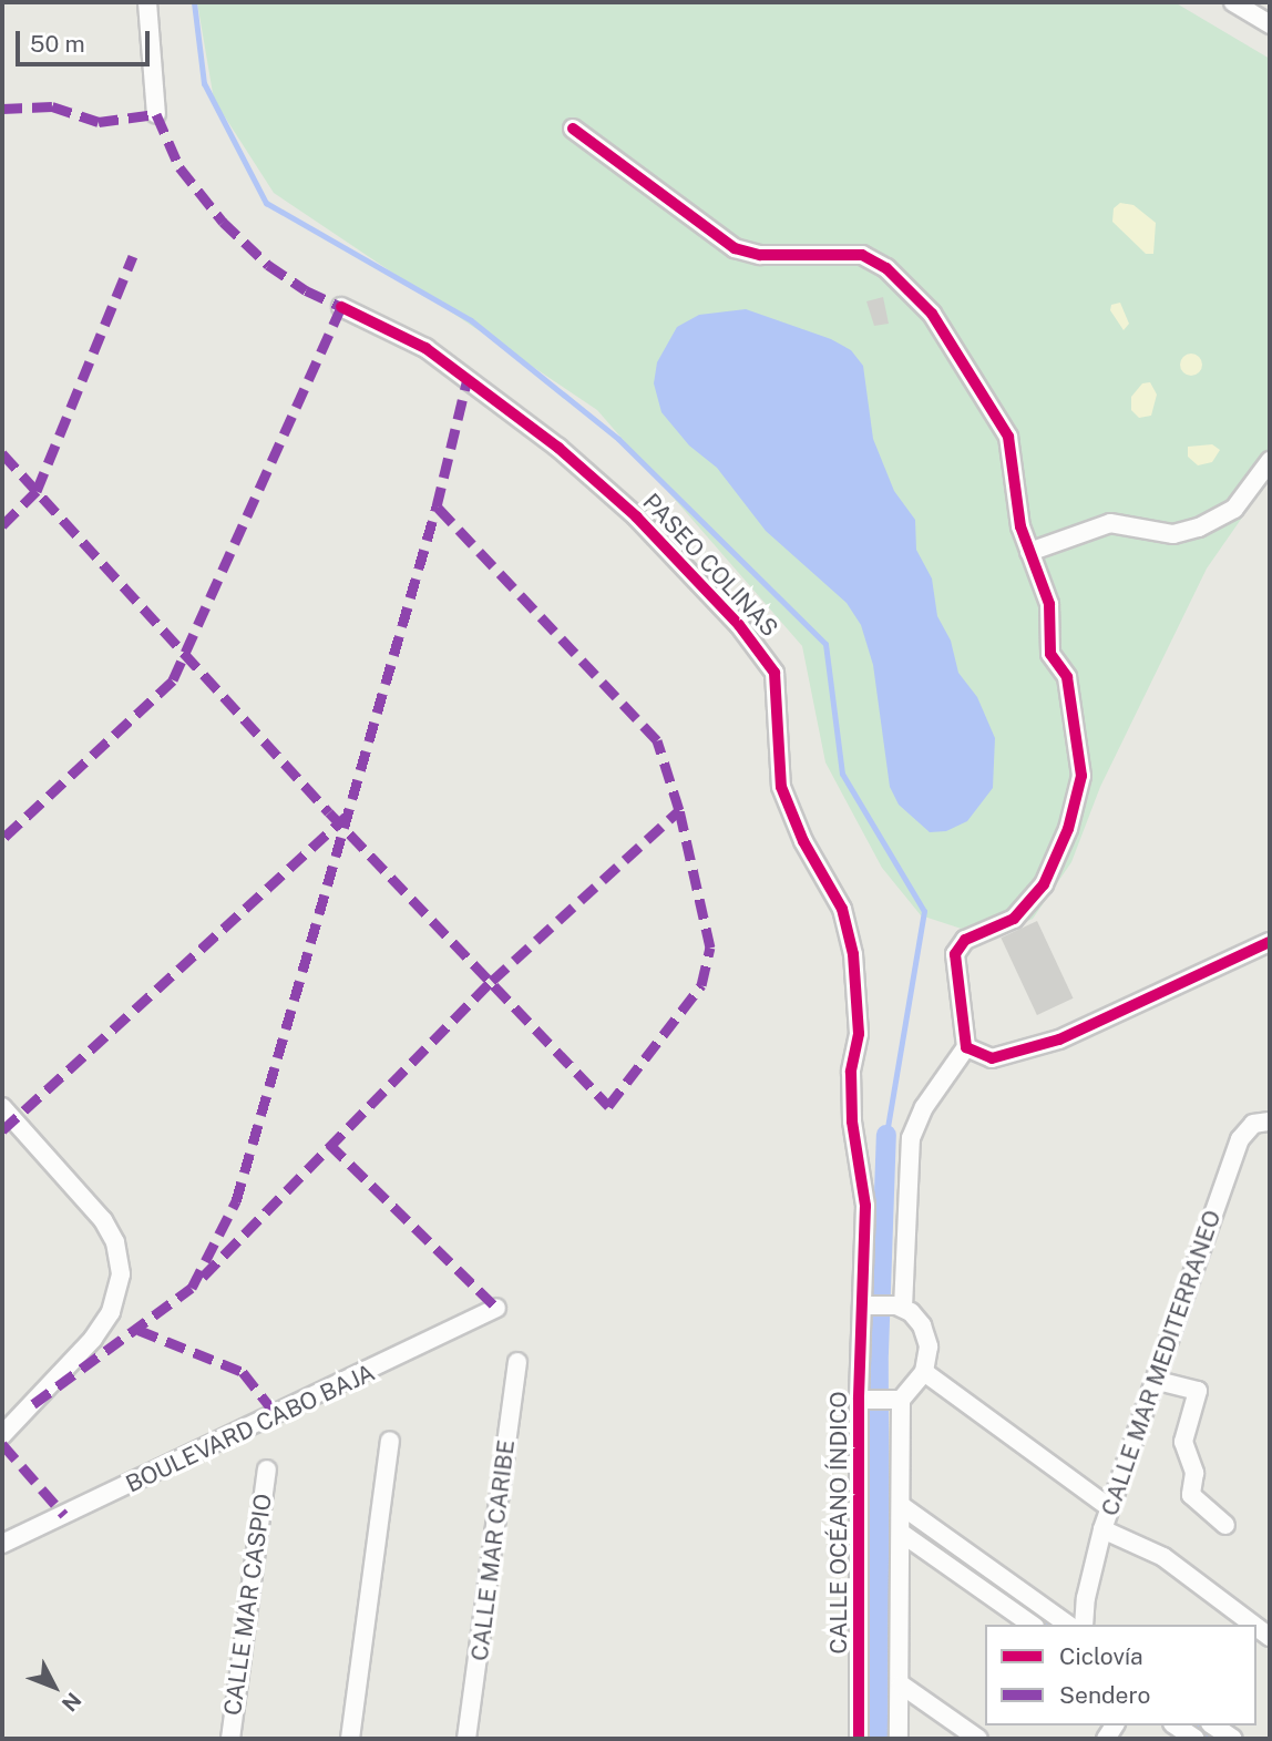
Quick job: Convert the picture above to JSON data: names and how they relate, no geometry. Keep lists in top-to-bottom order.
{
  "streets": {
    "street": [
      "PASEO COLINAS",
      "CALLE MAR MEDITERRANEO",
      "BOULEVARD CABO BAJA",
      "CALLE OCÉANO ÍNDICO",
      "CALLE MAR CARIBE",
      "CALLE MAR CASPIO"
    ]
  },
  "crossings": [
    ["PASEO COLINAS", "CALLE OCÉANO ÍNDICO"]
  ],
  "legend": ["Ciclovía", "Sendero"],
  "scale_bar": "50 m",
  "north": "bottom right"
}
